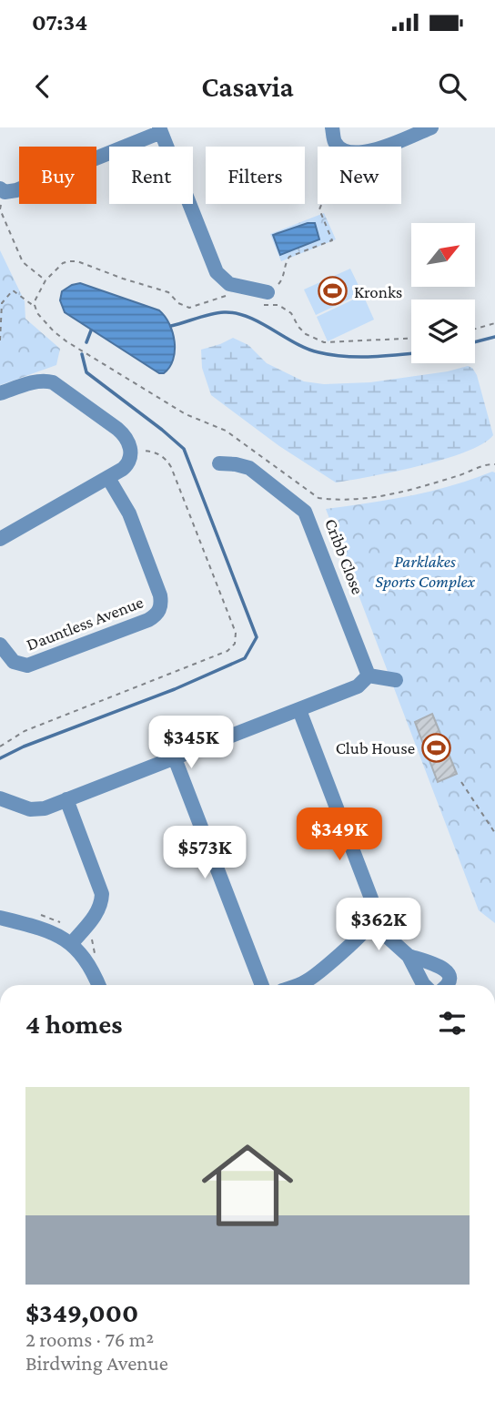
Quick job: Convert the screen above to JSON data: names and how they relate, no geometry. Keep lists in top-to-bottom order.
{
  "streets": {
    "street": ["Cribb Close", "Dauntless Avenue"]
  },
  "parks": ["Parklakes Sports Complex"],
  "places": {
    "sports": ["Kronks", "Club House"]
  },
  "north": "top right",
  "page": {
    "status": "07:34",
    "header": "Casavia",
    "chip": [
      "Buy",
      "Rent",
      "Filters",
      "New"
    ],
    "price": [
      "$345K",
      "$349K",
      "$573K",
      "$362K"
    ],
    "heading": "4 homes",
    "list": [
      {
        "name": "$349,000",
        "note": "2 rooms · 76 m² · Birdwing Avenue"
      }
    ]
  }
}
